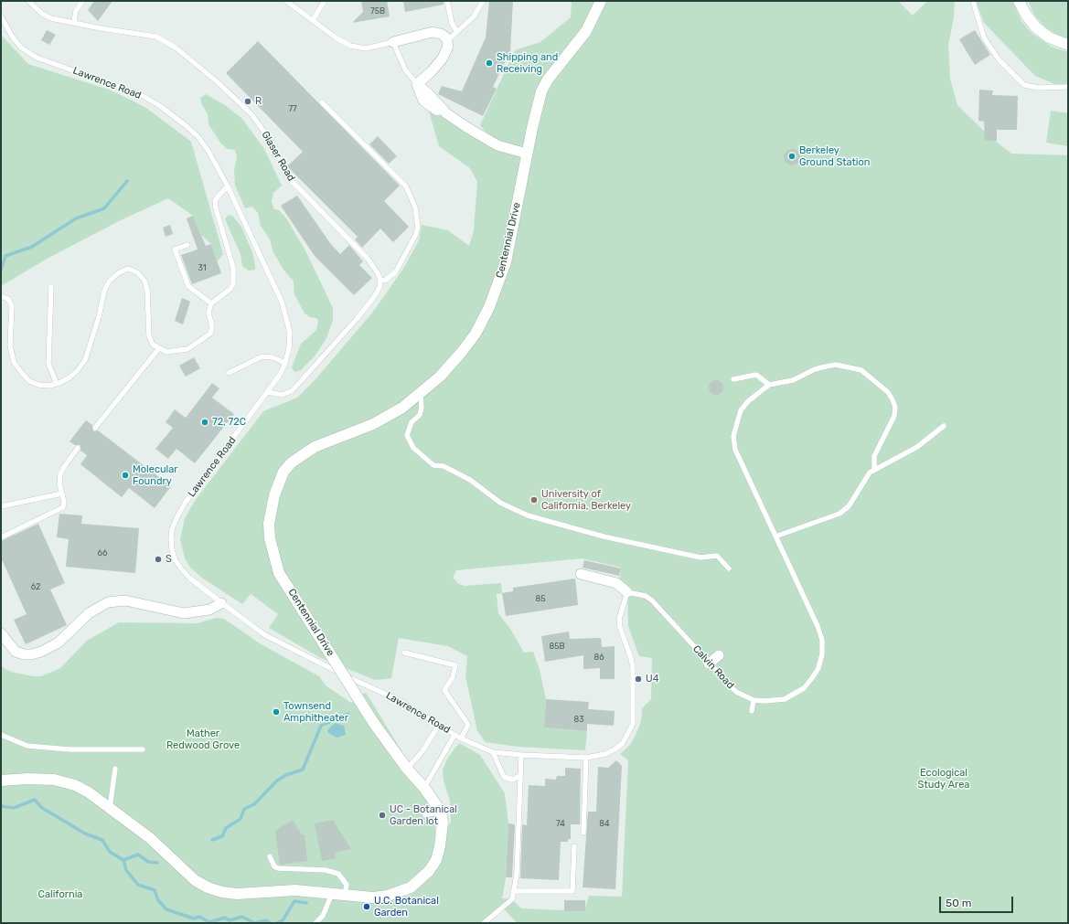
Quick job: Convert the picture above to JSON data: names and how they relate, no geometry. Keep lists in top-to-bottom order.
{
  "streets": {
    "street": ["Centennial Drive"],
    "lane": ["Lawrence Road", "Glaser Road", "Calvin Road"]
  },
  "parks": ["Mather Redwood Grove", "Ecological Study Area", "California"],
  "places": [
    "Shipping and Receiving",
    "R",
    "Berkeley Ground Station",
    "72, 72C",
    "Molecular Foundry",
    "University of California, Berkeley",
    "S",
    "U4",
    "Townsend Amphitheater",
    "UC - Botanical Garden lot",
    "U.C. Botanical Garden"
  ],
  "house_numbers": [
    "75B",
    "77",
    "31",
    "66",
    "62",
    "85",
    "85B",
    "86",
    "83",
    "74",
    "84"
  ],
  "scale_bar": "50 m"
}
